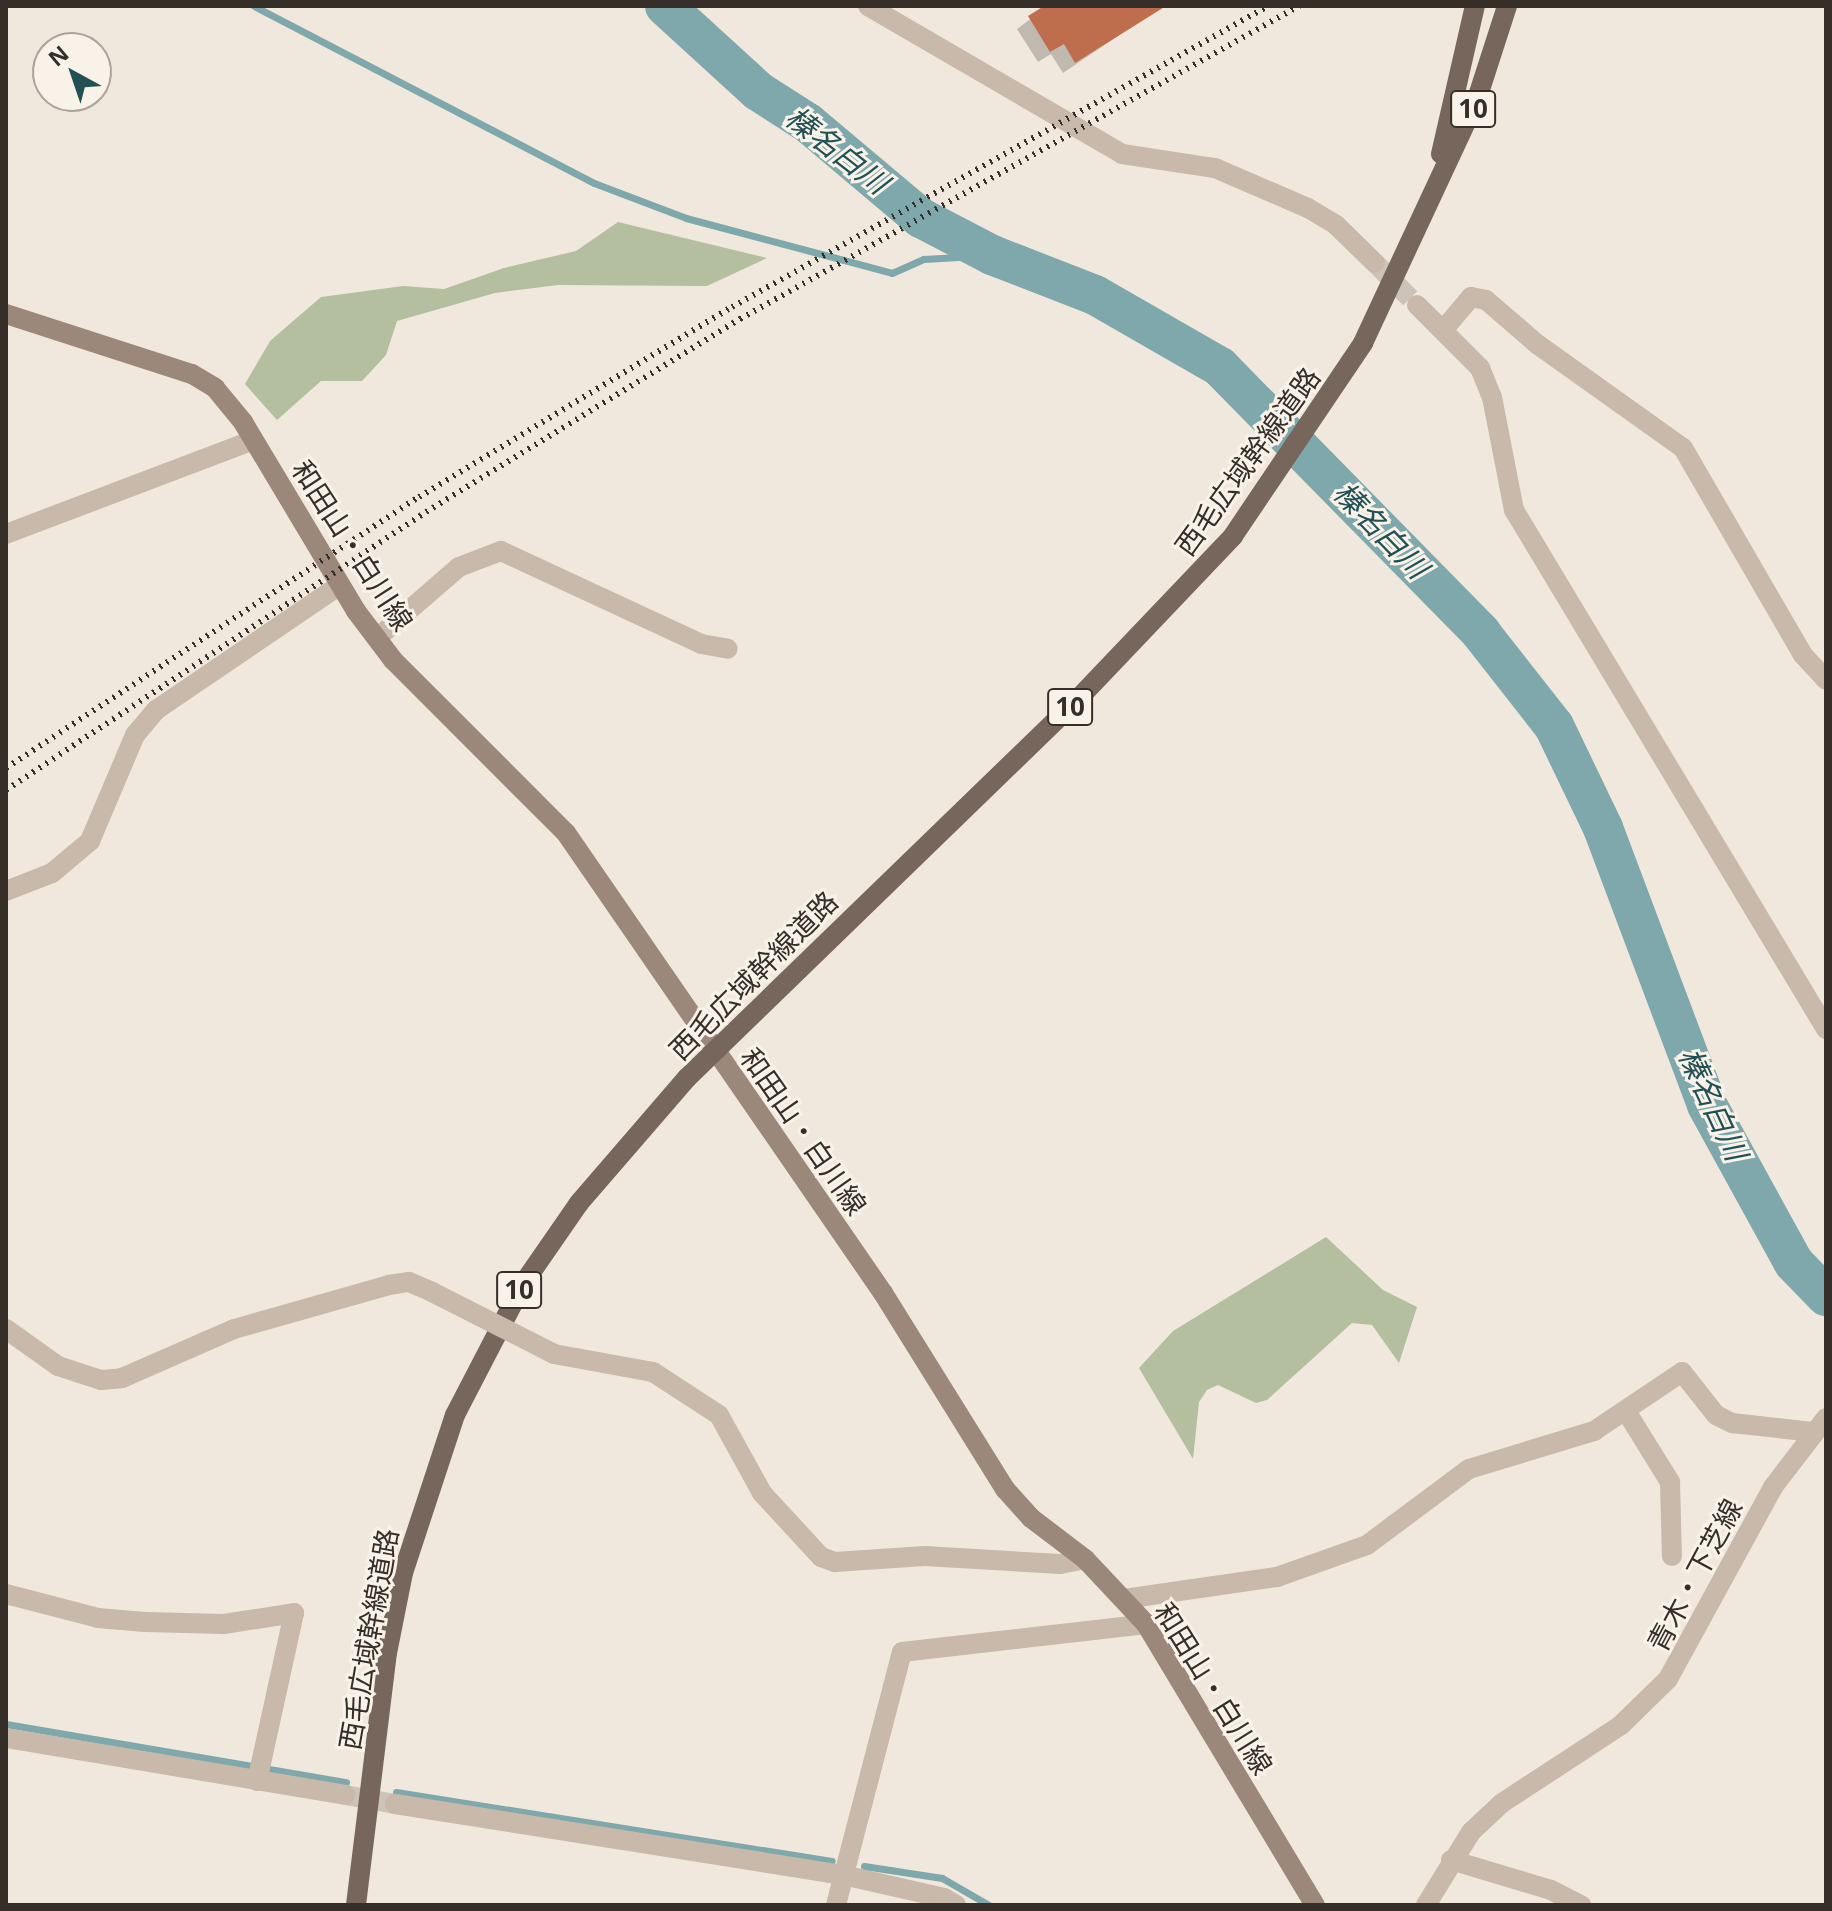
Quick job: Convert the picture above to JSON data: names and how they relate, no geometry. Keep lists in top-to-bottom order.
{
  "streets": {
    "main road": ["10", "西毛広域幹線道路"],
    "street": ["和田山・白川線", "青木・下芝線"]
  },
  "crossings": [
    ["西毛広域幹線道路", "和田山・白川線"]
  ],
  "water": ["榛名白川"],
  "north": "top left"
}
